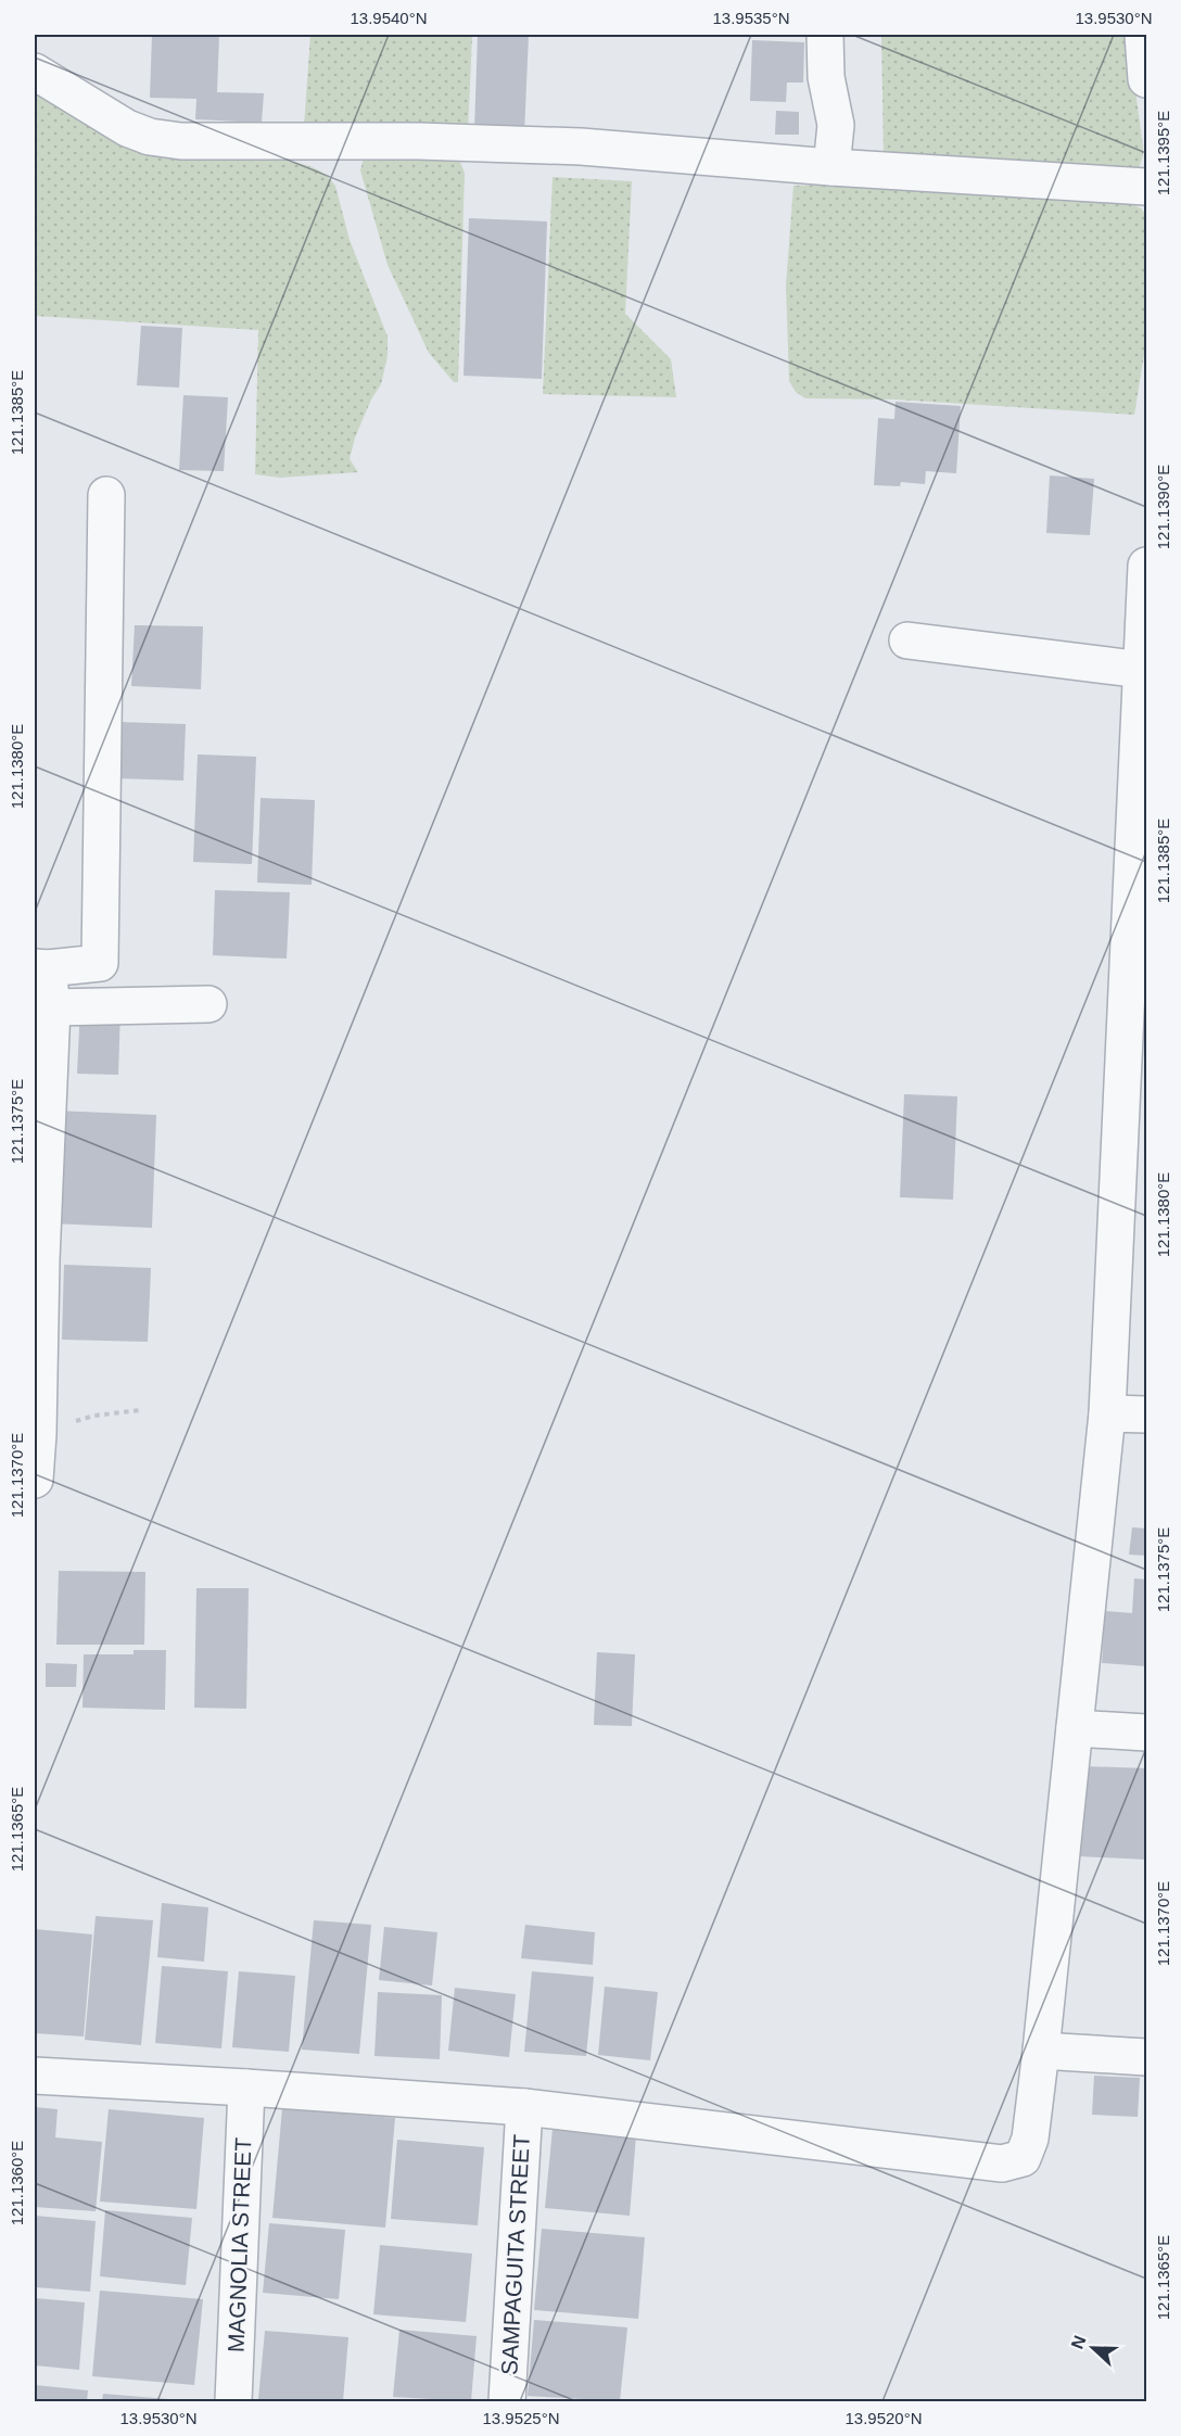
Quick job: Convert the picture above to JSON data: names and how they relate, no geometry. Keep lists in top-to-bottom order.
{
  "streets": {
    "street": ["MAGNOLIA STREET", "SAMPAGUITA STREET"]
  },
  "north": "left",
  "coordinates": [
    "13.9540°N",
    "13.9535°N",
    "13.9530°N",
    "121.1395°E",
    "121.1385°E",
    "121.1390°E",
    "121.1380°E",
    "121.1375°E",
    "121.1370°E",
    "121.1365°E",
    "121.1360°E",
    "13.9525°N",
    "13.9520°N"
  ]
}
